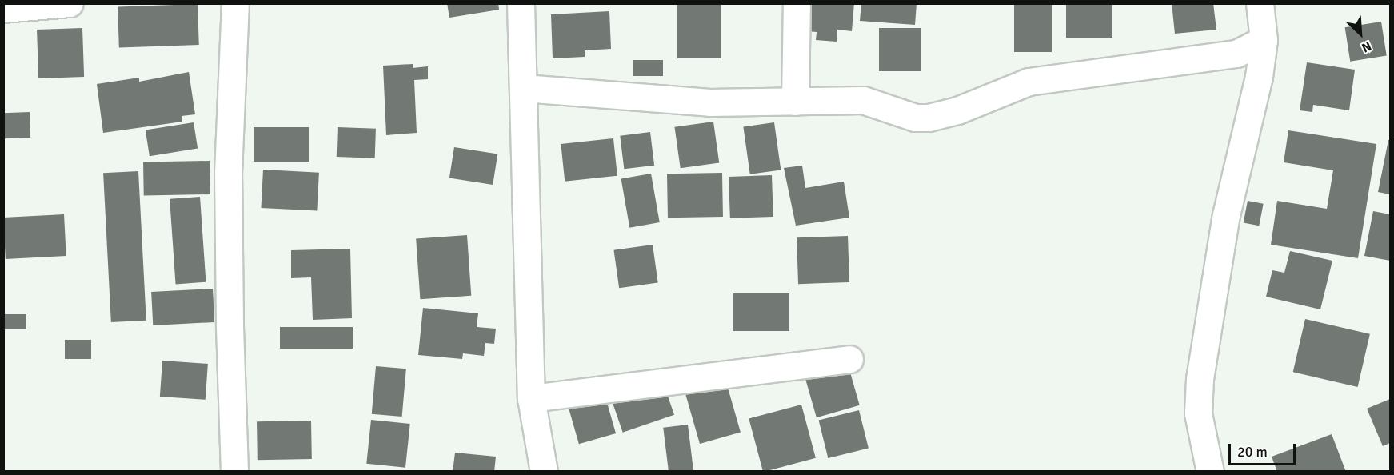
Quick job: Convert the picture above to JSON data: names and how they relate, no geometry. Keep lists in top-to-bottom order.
{
  "scale_bar": "20 m",
  "north": "bottom right"
}
